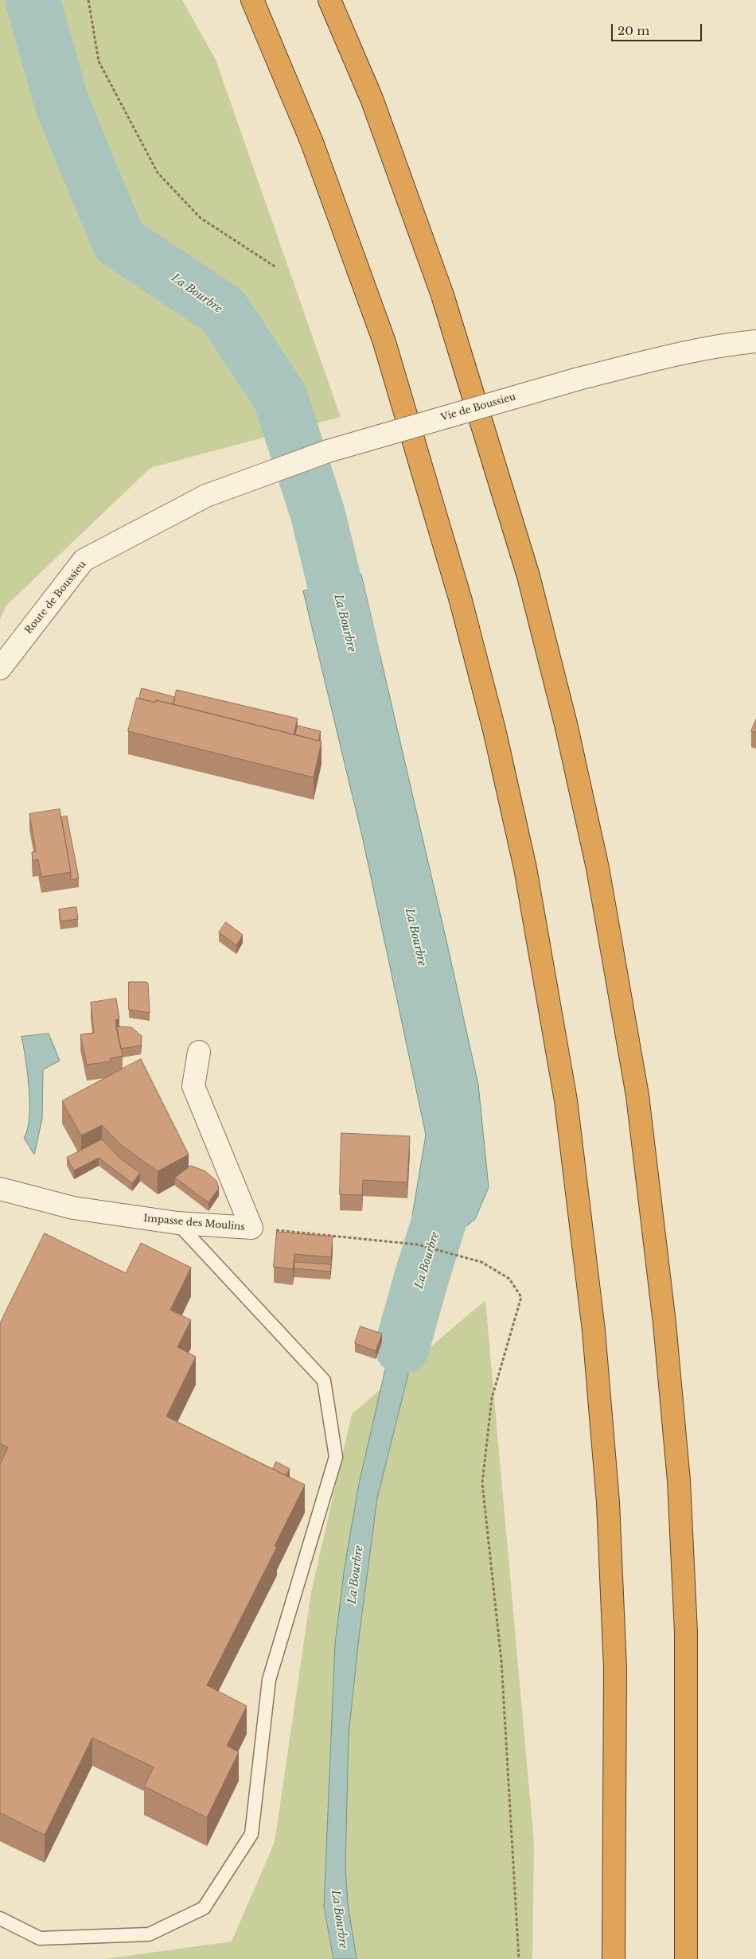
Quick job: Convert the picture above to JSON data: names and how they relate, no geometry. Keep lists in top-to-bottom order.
{
  "streets": {
    "street": ["Vie de Boussieu", "Route de Boussieu", "Impasse des Moulins"]
  },
  "crossings": [
    ["Vie de Boussieu", "Route de Boussieu"]
  ],
  "water": ["La Bourbre"],
  "scale_bar": "20 m"
}
